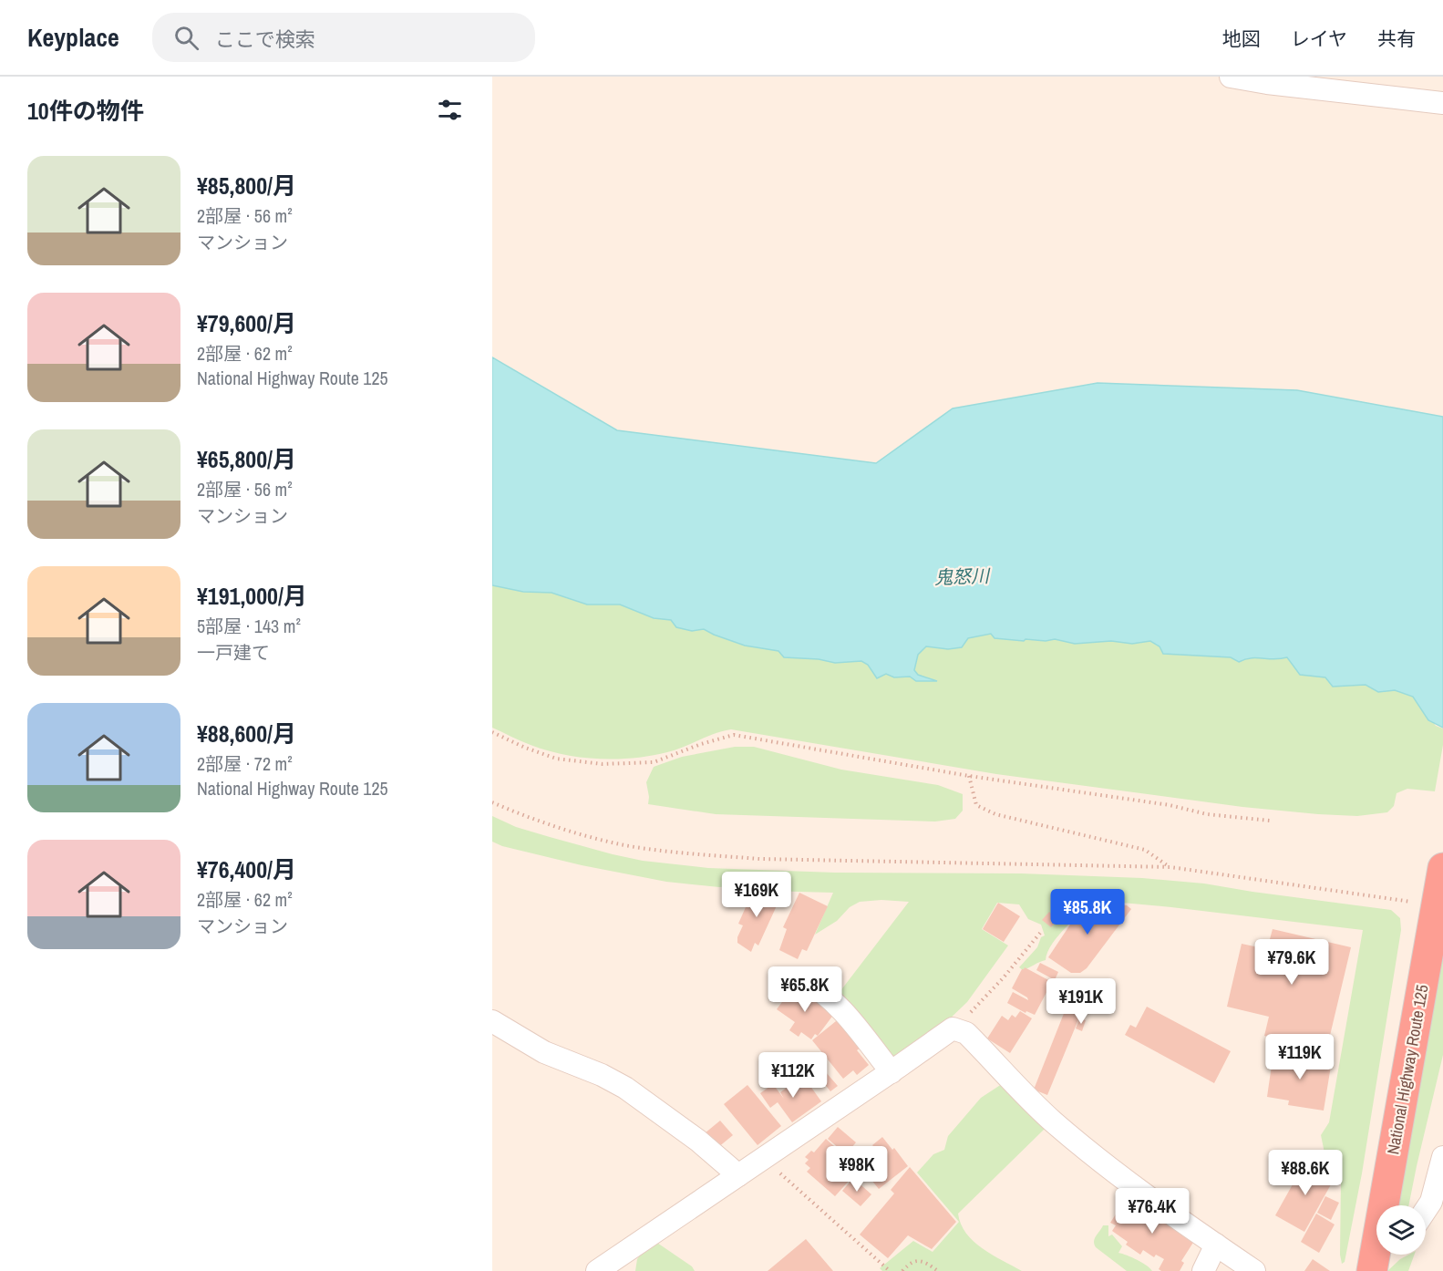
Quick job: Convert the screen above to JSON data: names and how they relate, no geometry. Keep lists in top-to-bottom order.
{
  "streets": {
    "highway": ["National Highway Route 125"]
  },
  "water": ["鬼怒川"],
  "page": {
    "header": "Keyplace",
    "search": "ここで検索",
    "nav": ["地図", "レイヤ", "共有"],
    "heading": "10件の物件",
    "list": [
      {
        "name": "¥85,800/月",
        "note": "2部屋 · 56 m² · マンション"
      },
      {
        "name": "¥79,600/月",
        "note": "2部屋 · 62 m² · National Highway Route 125"
      },
      {
        "name": "¥65,800/月",
        "note": "2部屋 · 56 m² · マンション"
      },
      {
        "name": "¥191,000/月",
        "note": "5部屋 · 143 m² · 一戸建て"
      },
      {
        "name": "¥88,600/月",
        "note": "2部屋 · 72 m² · National Highway Route 125"
      },
      {
        "name": "¥76,400/月",
        "note": "2部屋 · 62 m² · マンション"
      }
    ],
    "price": [
      "¥169K",
      "¥85.8K",
      "¥79.6K",
      "¥65.8K",
      "¥191K",
      "¥119K",
      "¥112K",
      "¥98K",
      "¥88.6K",
      "¥76.4K"
    ]
  }
}
